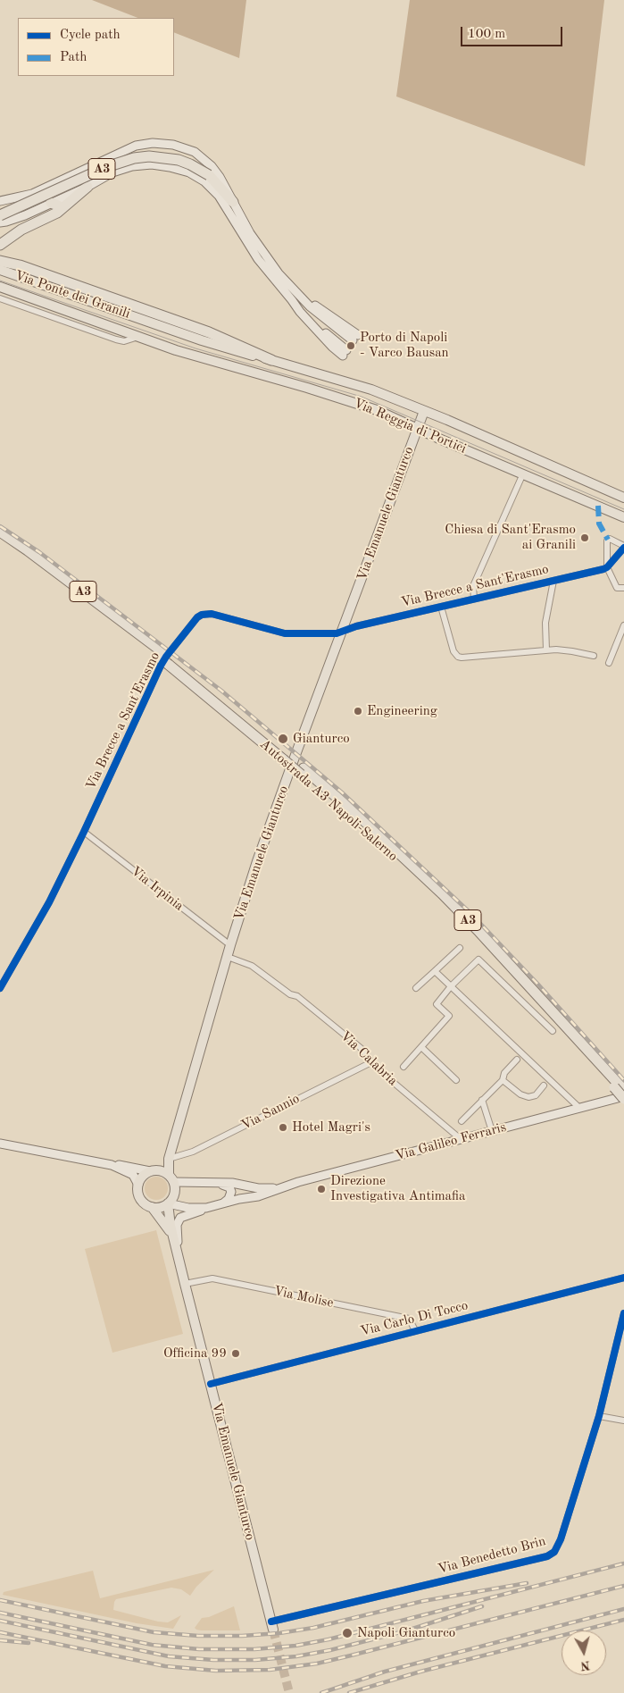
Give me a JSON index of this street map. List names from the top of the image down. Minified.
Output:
{"streets":{"highway":["A3","Autostrada A3 Napoli-Salerno"],"main road":["Via Ponte dei Granili","Via Reggia di Portici","Via Emanuele Gianturco","Via Galileo Ferraris"],"street":["Via Brecce a Sant'Erasmo","Via Irpinia","Via Calabria","Via Sannio","Via Molise","Via Carlo Di Tocco","Via Benedetto Brin"]},"crossings":[["Via Ponte dei Granili","Via Reggia di Portici"],["Via Reggia di Portici","Via Emanuele Gianturco"],["Via Emanuele Gianturco","Via Brecce a Sant'Erasmo"],["Via Emanuele Gianturco","Via Irpinia"],["Via Emanuele Gianturco","Via Calabria"],["Via Emanuele Gianturco","Via Sannio"],["Via Emanuele Gianturco","Via Galileo Ferraris"],["Via Emanuele Gianturco","Via Molise"],["Via Emanuele Gianturco","Via Carlo Di Tocco"],["Via Emanuele Gianturco","Via Benedetto Brin"],["Via Brecce a Sant'Erasmo","Via Irpinia"],["Autostrada A3 Napoli-Salerno","Via Galileo Ferraris"],["Via Calabria","Via Sannio"],["Via Calabria","Via Galileo Ferraris"],["Via Molise","Via Carlo Di Tocco"]],"places":["Porto di Napoli - Varco Bausan","Chiesa di Sant'Erasmo ai Granili","Engineering","Gianturco","Hotel Magri's","Direzione Investigativa Antimafia","Officina 99","Napoli Gianturco"],"legend":["Cycle path","Path"],"scale_bar":"100 m","north":"bottom"}
